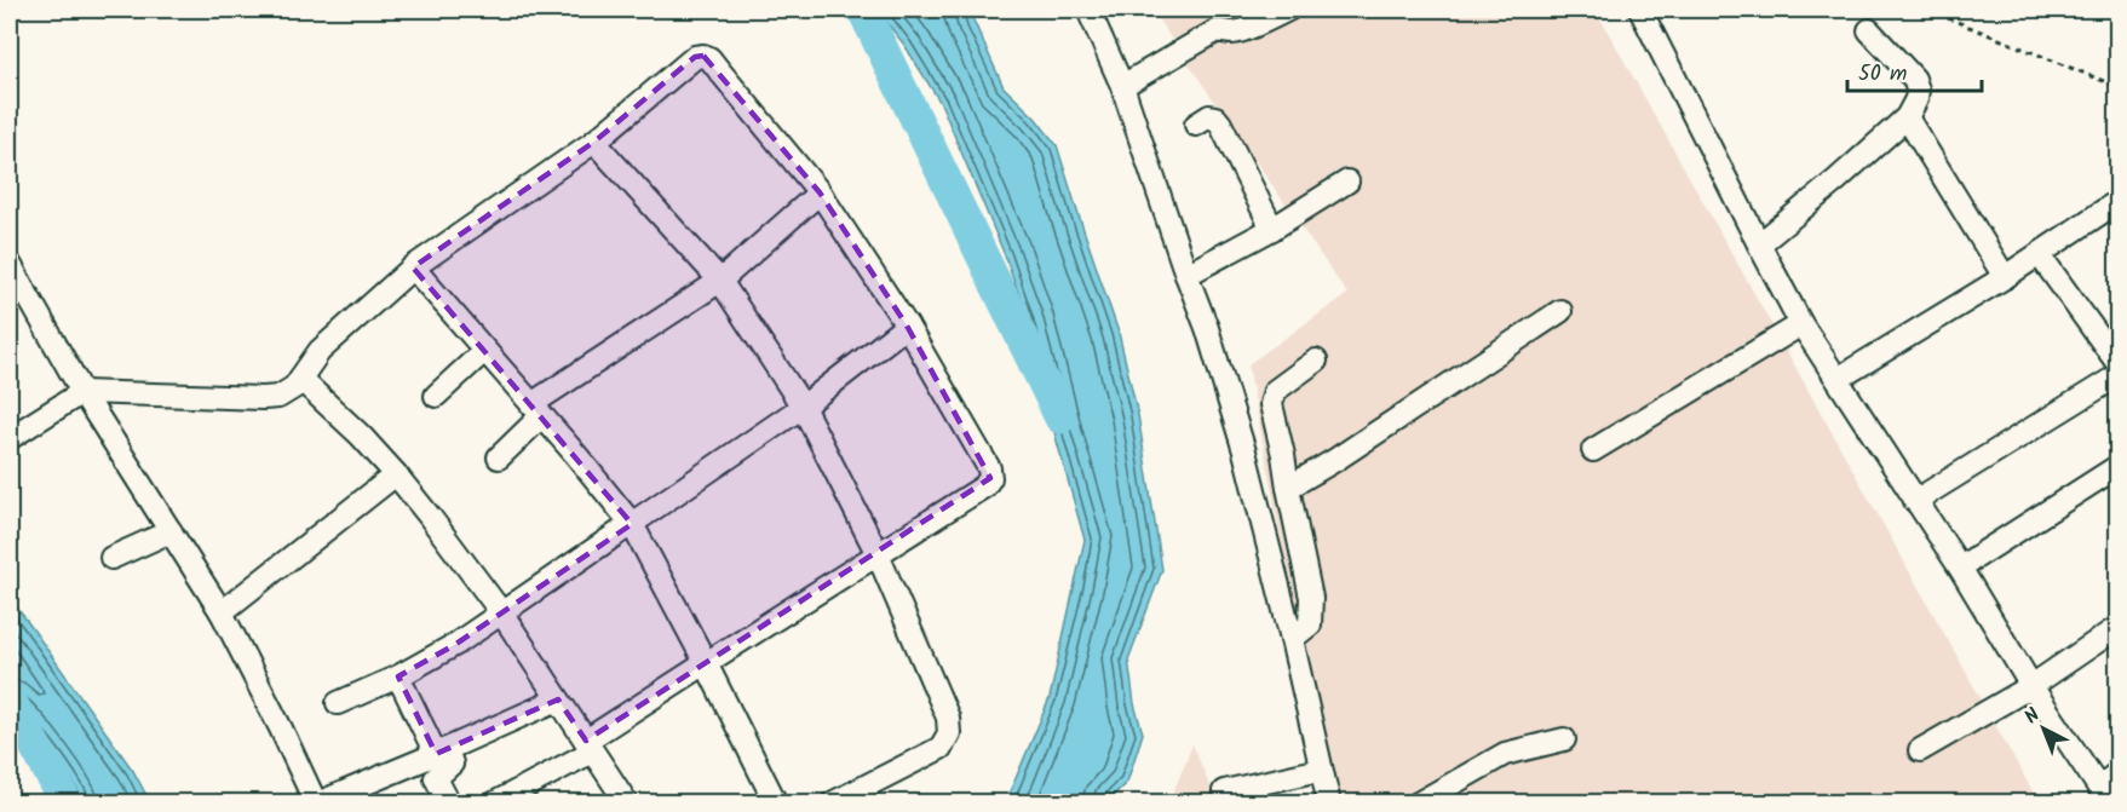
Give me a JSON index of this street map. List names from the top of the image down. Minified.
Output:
{"scale_bar":"50 m","north":"top left"}
